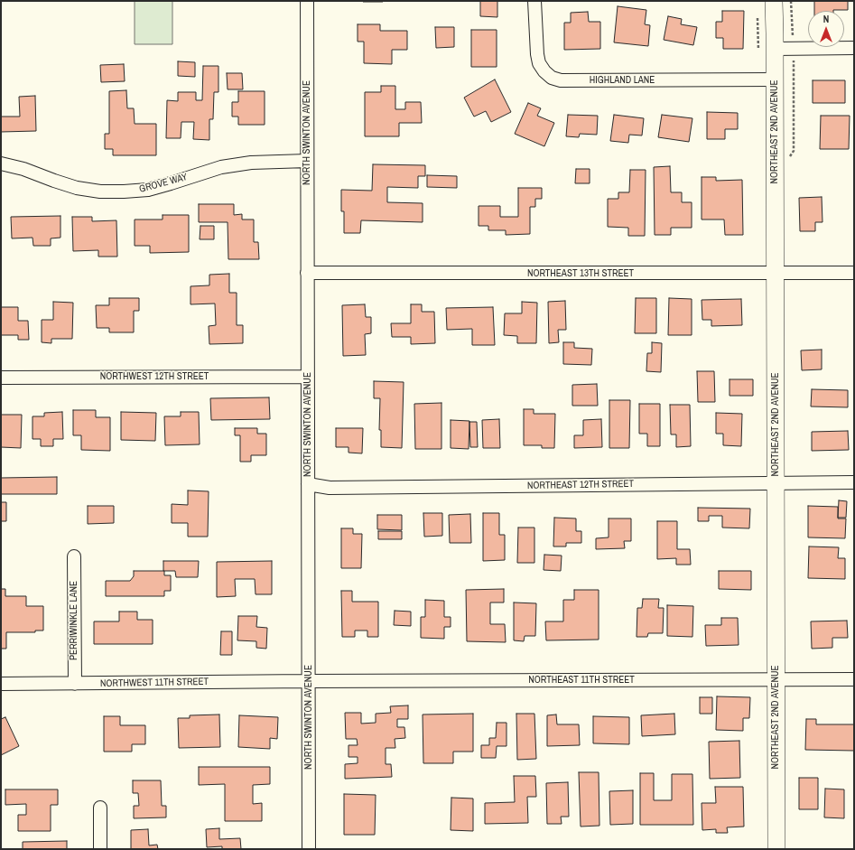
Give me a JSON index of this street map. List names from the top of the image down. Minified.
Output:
{"streets":{"street":["HIGHLAND LANE","NORTHEAST 2ND AVENUE","NORTH SWINTON AVENUE","GROVE WAY","NORTHEAST 13TH STREET","NORTHWEST 12TH STREET","NORTHEAST 12TH STREET","PERRIWINKLE LANE","NORTHEAST 11TH STREET","NORTHWEST 11TH STREET"]},"crossings":[["HIGHLAND LANE","NORTHEAST 2ND AVENUE"],["NORTHEAST 2ND AVENUE","NORTHEAST 13TH STREET"],["NORTHEAST 2ND AVENUE","NORTHEAST 12TH STREET"],["NORTHEAST 2ND AVENUE","NORTHEAST 11TH STREET"],["NORTH SWINTON AVENUE","GROVE WAY"],["NORTH SWINTON AVENUE","NORTHEAST 13TH STREET"],["NORTH SWINTON AVENUE","NORTHWEST 12TH STREET"],["NORTH SWINTON AVENUE","NORTHEAST 12TH STREET"],["NORTH SWINTON AVENUE","NORTHEAST 11TH STREET"],["NORTH SWINTON AVENUE","NORTHWEST 11TH STREET"],["PERRIWINKLE LANE","NORTHWEST 11TH STREET"],["NORTHEAST 11TH STREET","NORTHWEST 11TH STREET"]],"north":"top"}
